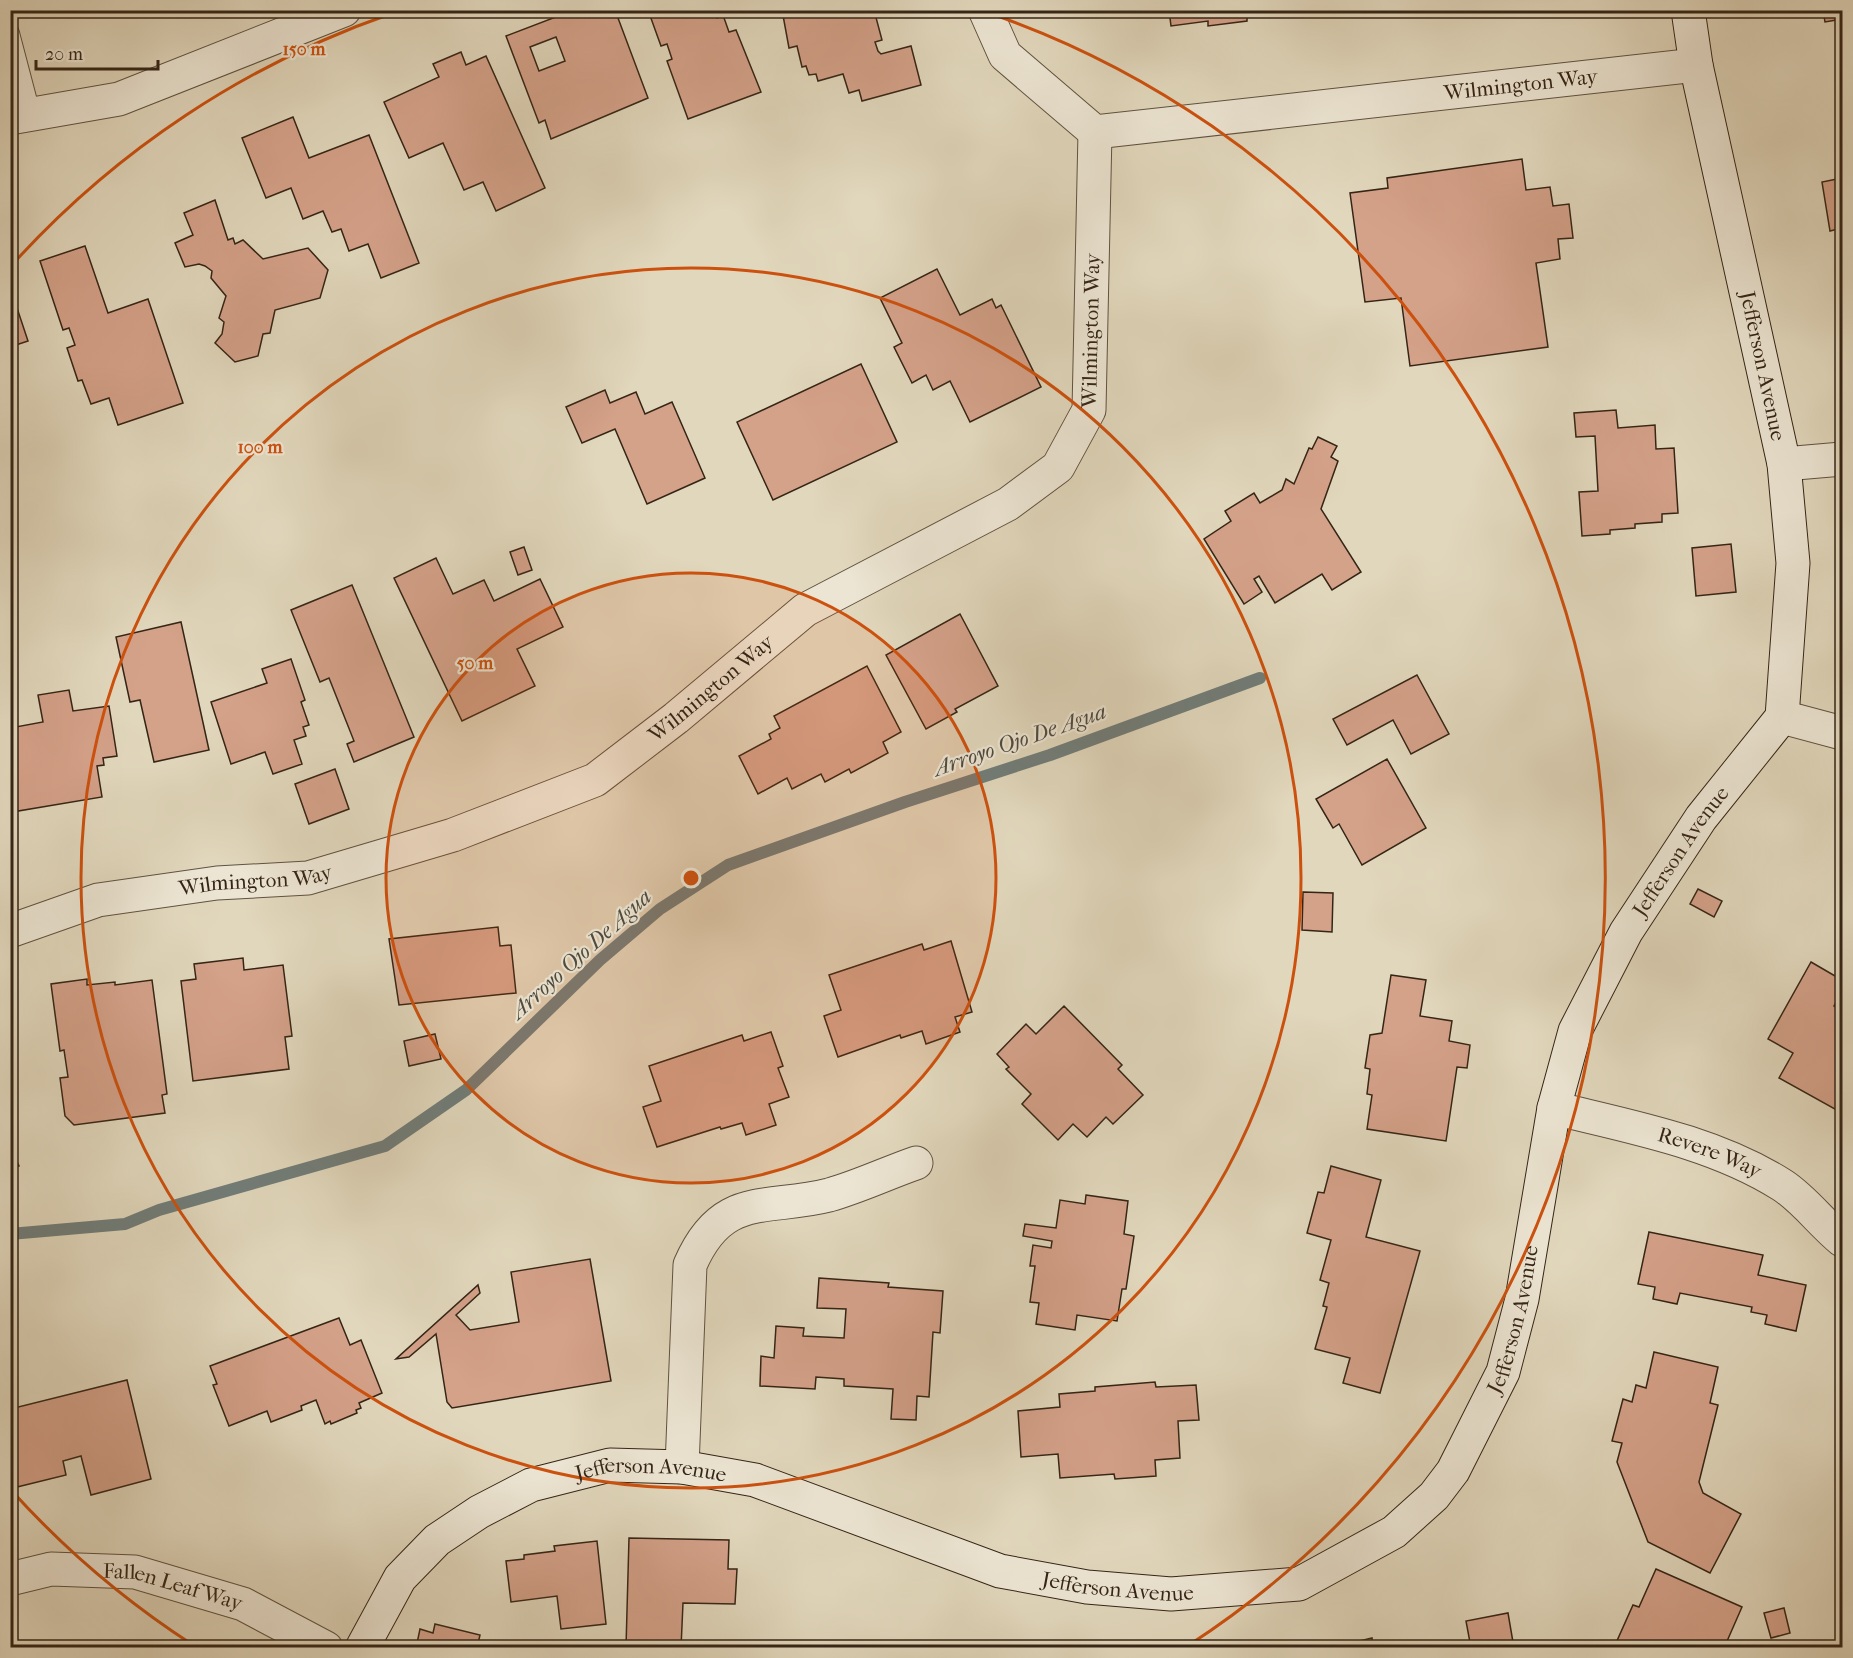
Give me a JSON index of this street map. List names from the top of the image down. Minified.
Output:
{"streets":{"street":["Wilmington Way","Jefferson Avenue","Revere Way","Fallen Leaf Way"]},"crossings":[["Wilmington Way","Jefferson Avenue"],["Jefferson Avenue","Revere Way"]],"water":["Arroyo Ojo De Agua"],"scale_bar":"20 m","rings":["150 m","100 m","50 m"]}
